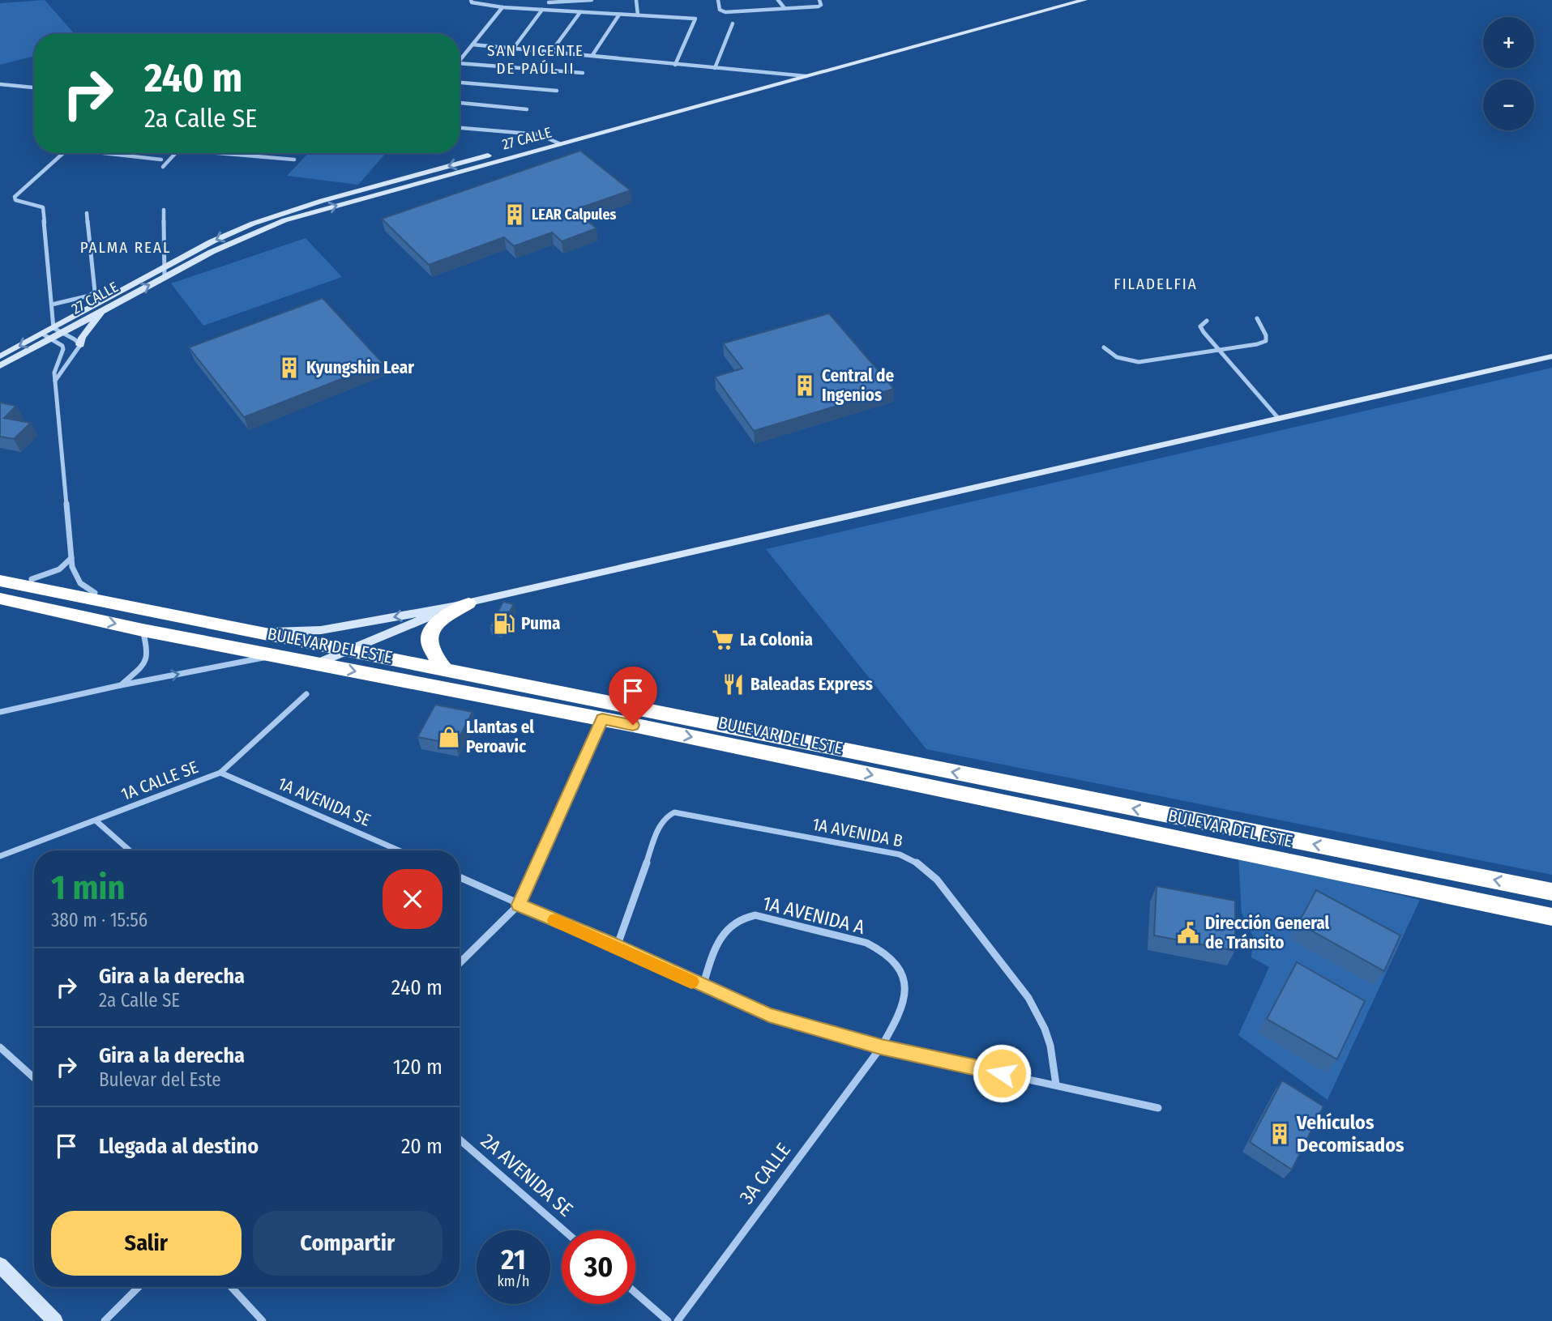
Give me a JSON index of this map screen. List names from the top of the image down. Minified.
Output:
{"streets":{"highway":["BULEVAR DEL ESTE"],"street":["27 CALLE","1A CALLE SE","1A AVENIDA SE","1A AVENIDA B","1A AVENIDA A","3A CALLE","2A AVENIDA SE"]},"crossings":[["1A CALLE SE","1A AVENIDA SE"],["1A AVENIDA A","3A CALLE"]],"districts":["SAN VICENTE DE PAÚL II","PALMA REAL","FILADELFIA"],"places":{"building":["LEAR Calpules","Kyungshin Lear","Central de Ingenios","Vehículos Decomisados"],"fuel station":["Puma"],"supermarket":["La Colonia"],"restaurant":["Baleadas Express"],"shop":["Llantas el Peroavic"],"public building":["Dirección General de Tránsito"]},"page":{"map_buttons":["+","−"],"turn":["240 m","2a Calle SE"],"heading":["1 min","380 m · 15:56"],"list":[{"name":"Gira a la derecha","note":"2a Calle SE","value":"240 m"},{"name":"Gira a la derecha","note":"Bulevar del Este","value":"120 m"},{"name":"Llegada al destino","value":"20 m"}],"buttons":["Salir","Compartir"],"speed":"21 km/h","limit":"30"}}
